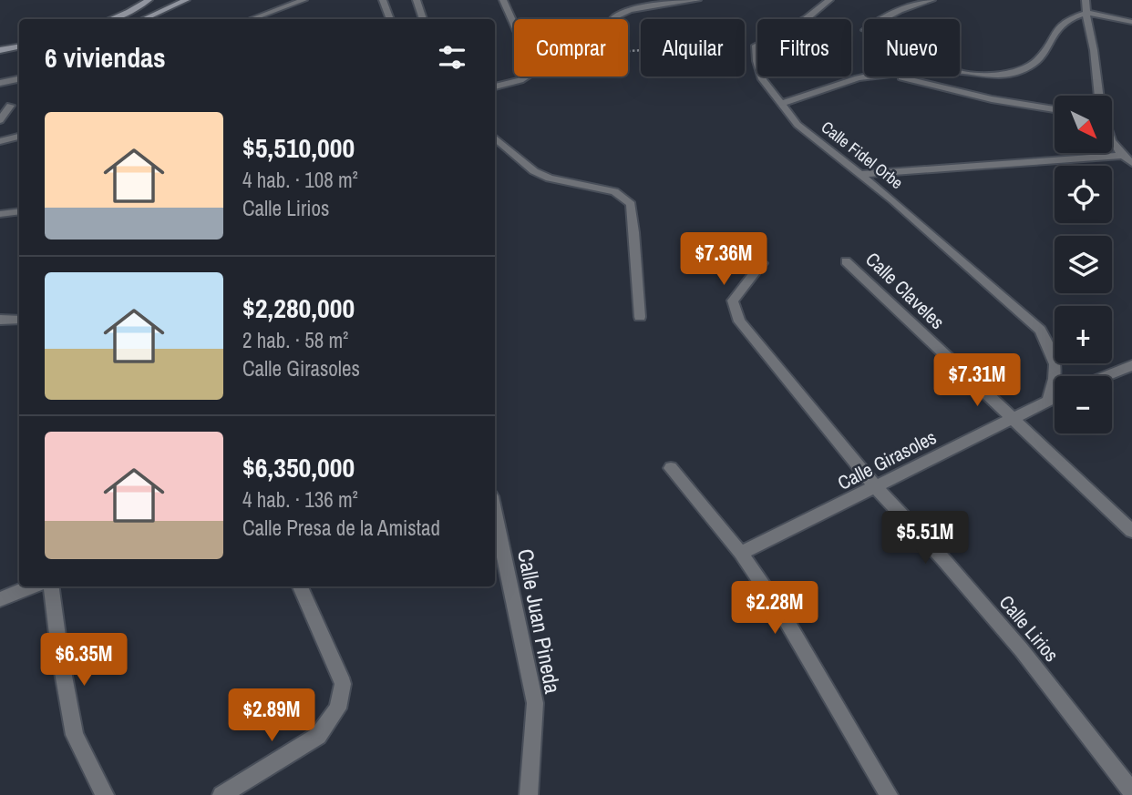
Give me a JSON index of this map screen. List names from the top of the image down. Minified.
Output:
{"streets":{"street":["Calle Fidel Orbe","Calle Claveles","Calle Girasoles","Calle Juan Pineda","Calle Lirios"]},"crossings":[["Calle Fidel Orbe","Calle Girasoles"],["Calle Claveles","Calle Girasoles"],["Calle Girasoles","Calle Lirios"]],"north":"bottom right","page":{"chip":["Comprar","Alquilar","Filtros","Nuevo"],"heading":"6 viviendas","map_buttons":["+","−"],"list":[{"name":"$5,510,000","note":"4 hab. · 108 m² · Calle Lirios"},{"name":"$2,280,000","note":"2 hab. · 58 m² · Calle Girasoles"},{"name":"$6,350,000","note":"4 hab. · 136 m² · Calle Presa de la Amistad"}],"price":["$7.36M","$7.31M","$5.51M","$2.28M","$6.35M","$2.89M"]}}
